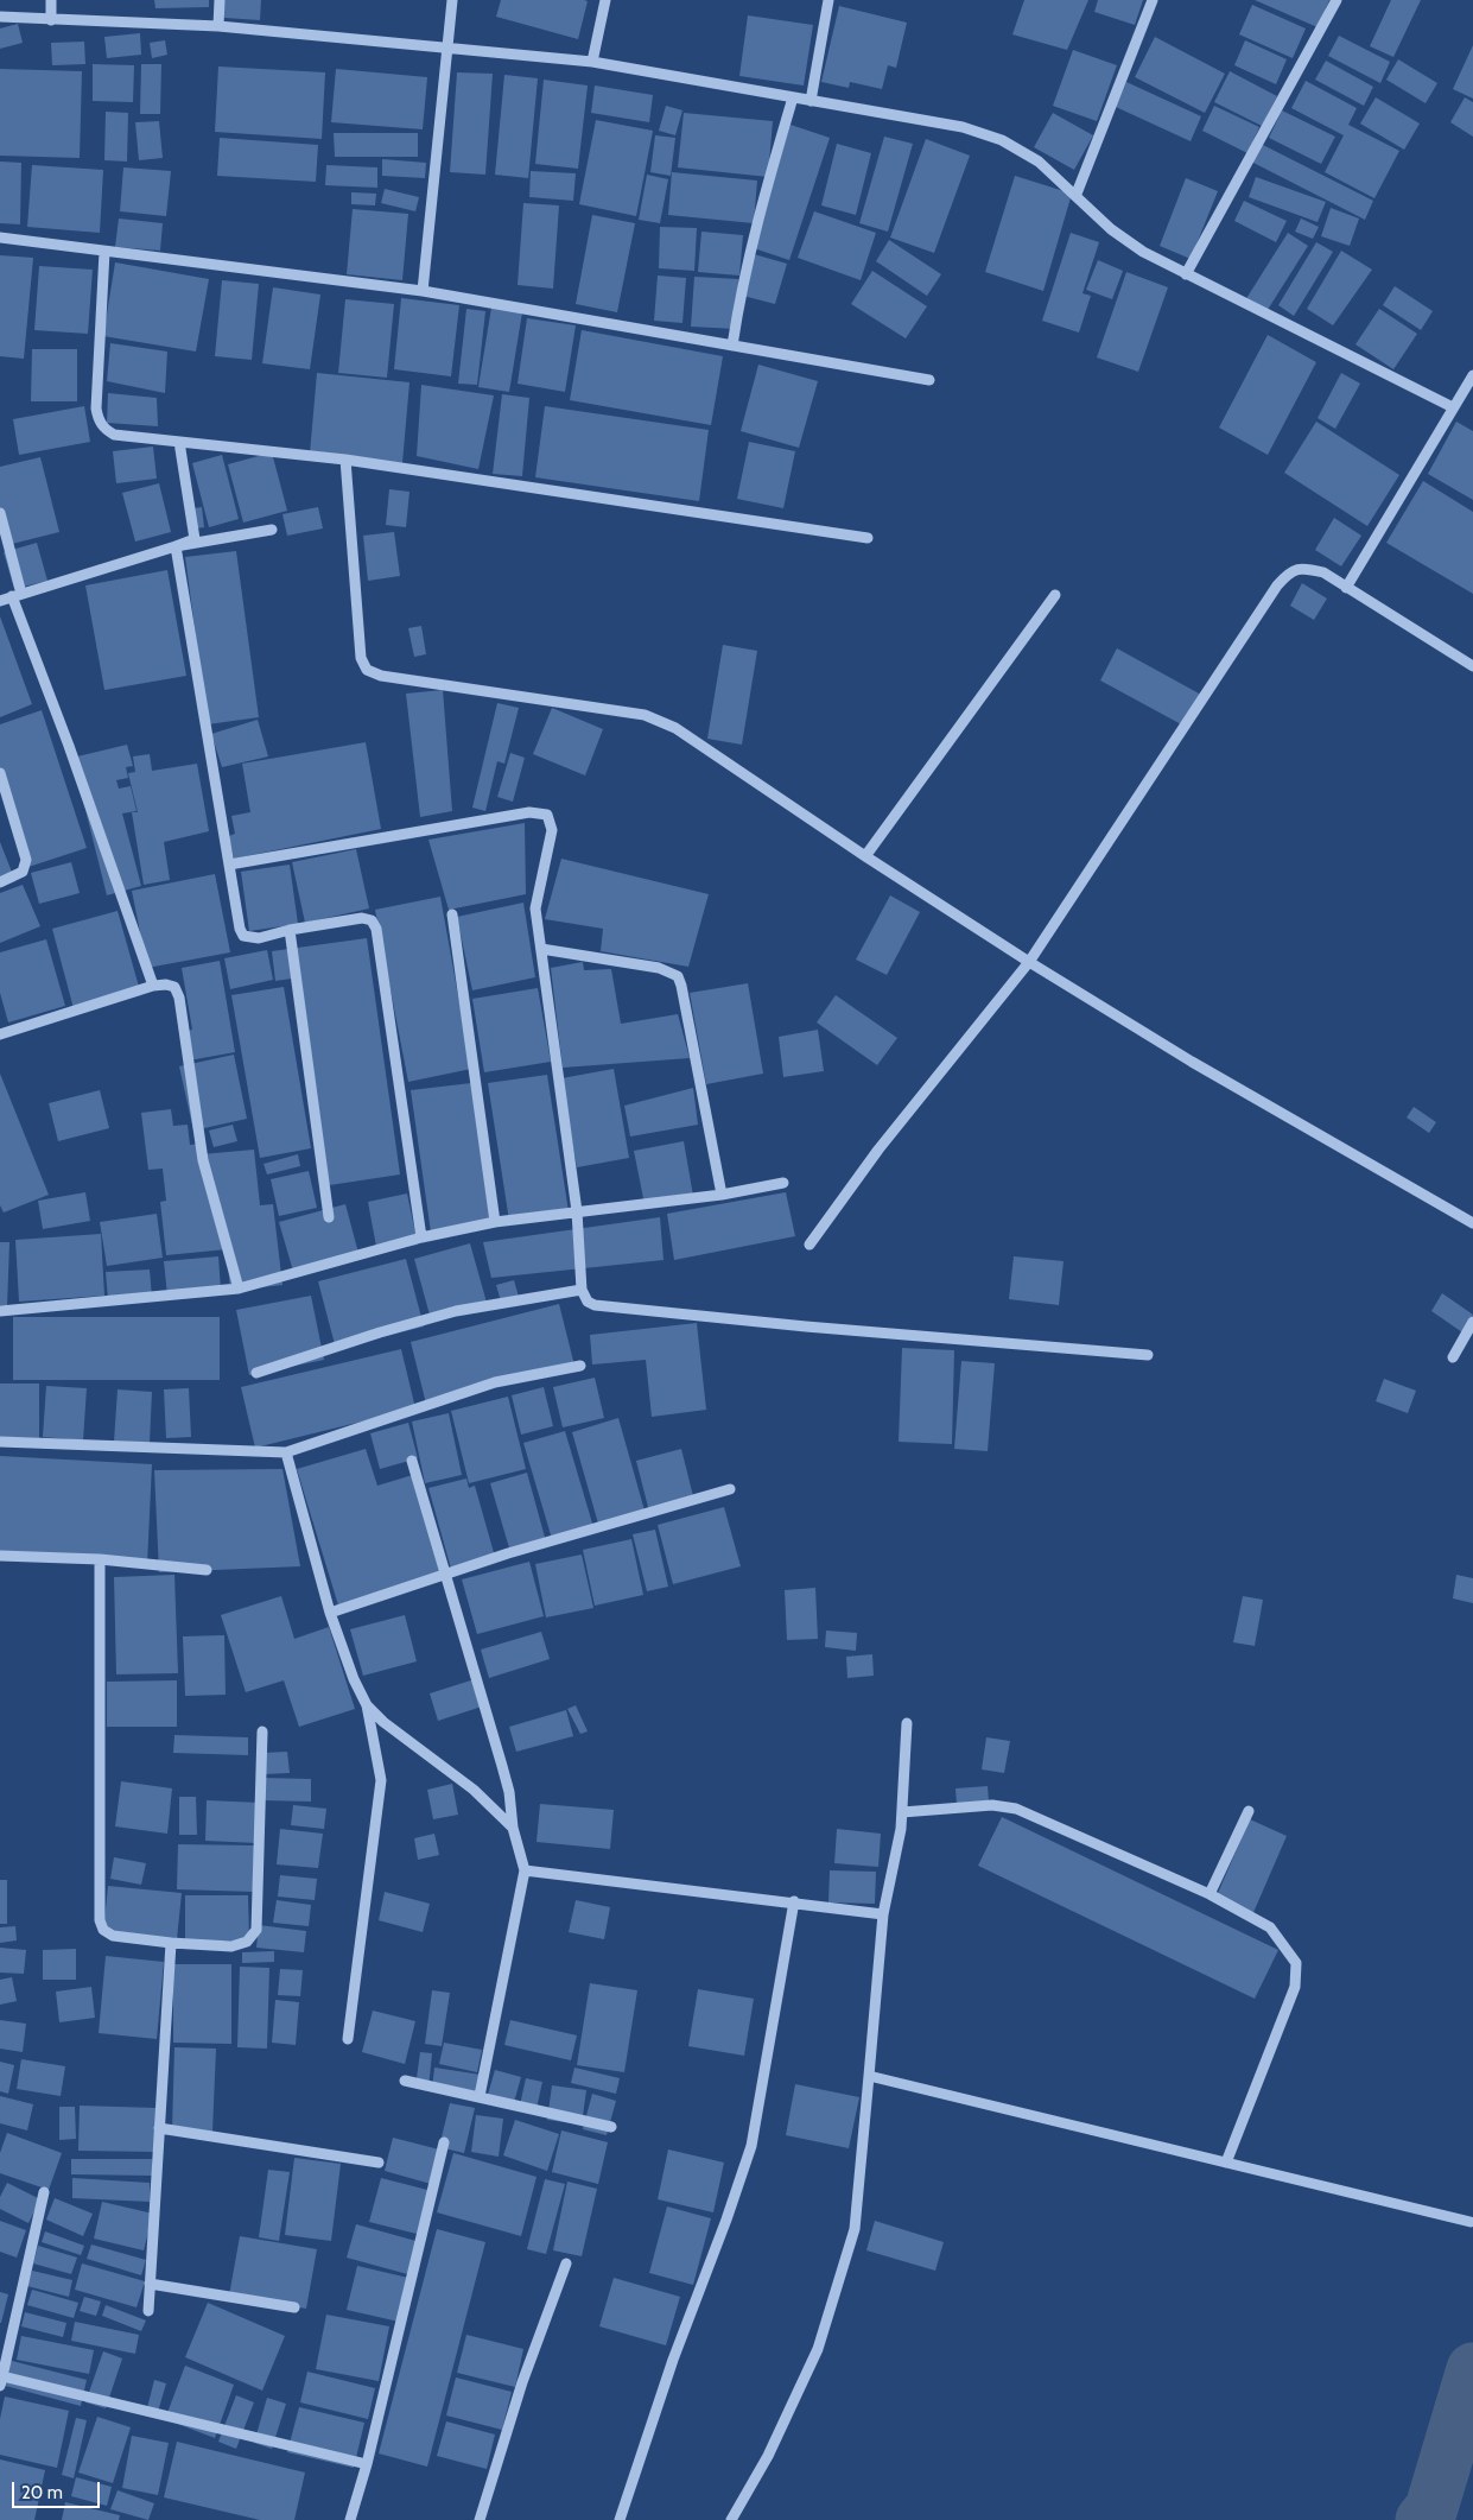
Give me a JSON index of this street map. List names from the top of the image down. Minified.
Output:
{"scale_bar":"20 m"}
